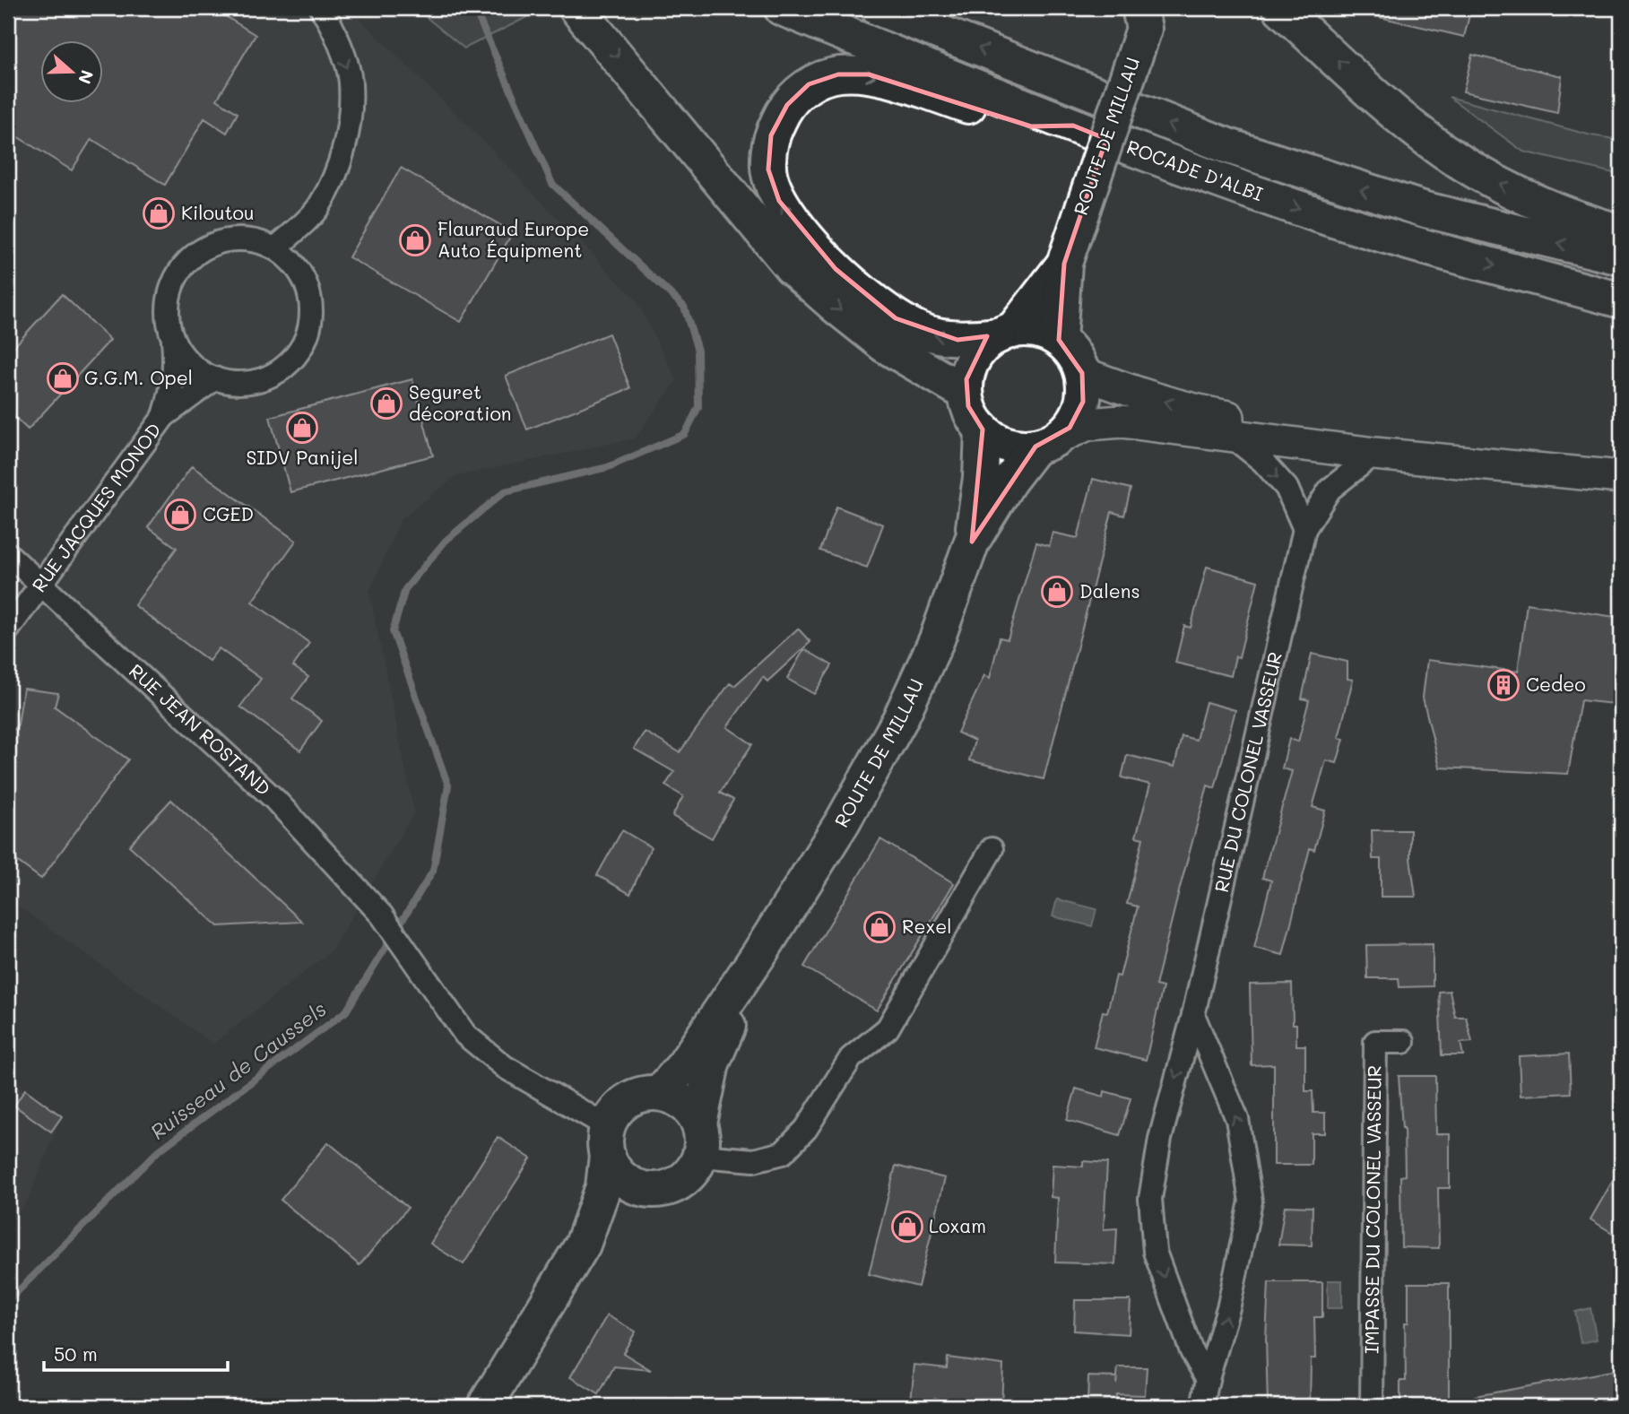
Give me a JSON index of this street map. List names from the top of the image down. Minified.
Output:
{"streets":{"main road":["ROUTE DE MILLAU","ROCADE D'ALBI"],"street":["RUE JACQUES MONOD","RUE JEAN ROSTAND","RUE DU COLONEL VASSEUR","IMPASSE DU COLONEL VASSEUR"]},"crossings":[["ROUTE DE MILLAU","RUE JEAN ROSTAND"],["RUE JACQUES MONOD","RUE JEAN ROSTAND"]],"water":["Ruisseau de Caussels"],"places":{"shop":["Kiloutou","Flauraud Europe Auto Équipment","G.G.M. Opel","Seguret décoration","SIDV Panijel","CGED","Dalens","Rexel","Loxam"],"building":["Cedeo"]},"scale_bar":"50 m","north":"right"}
